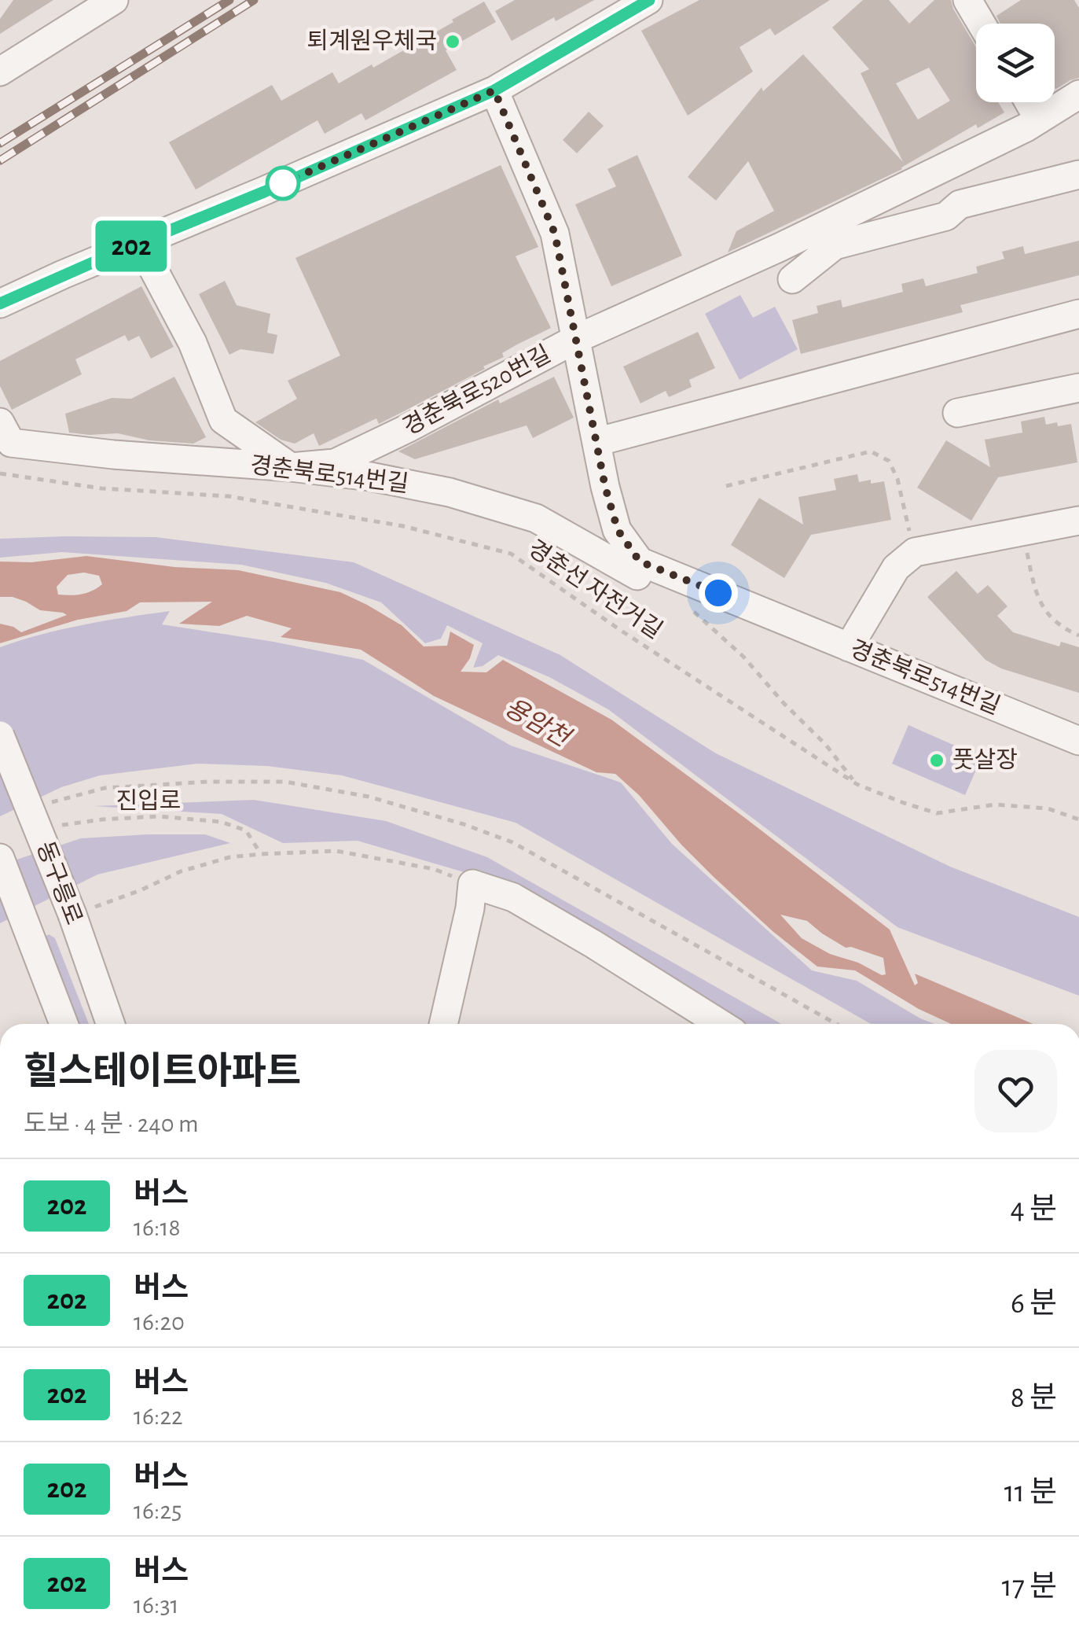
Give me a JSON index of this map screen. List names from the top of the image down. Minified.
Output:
{"streets":{"street":["경춘북로520번길","경춘북로514번길","동구릉로"],"path":["경춘선 자전거길","진입로"]},"crossings":[["경춘북로520번길","경춘북로514번길"]],"water":["용암천"],"places":["퇴계원우체국","풋살장"],"lines":["bus line 202"],"page":{"on_map":"202","heading":["힐스테이트아파트","도보 · 4 분 · 240 m"],"list":[{"mark":"202","name":"버스","note":"16:18","value":"4 분"},{"mark":"202","name":"버스","note":"16:20","value":"6 분"},{"mark":"202","name":"버스","note":"16:22","value":"8 분"},{"mark":"202","name":"버스","note":"16:25","value":"11 분"},{"mark":"202","name":"버스","note":"16:31","value":"17 분"}]}}
